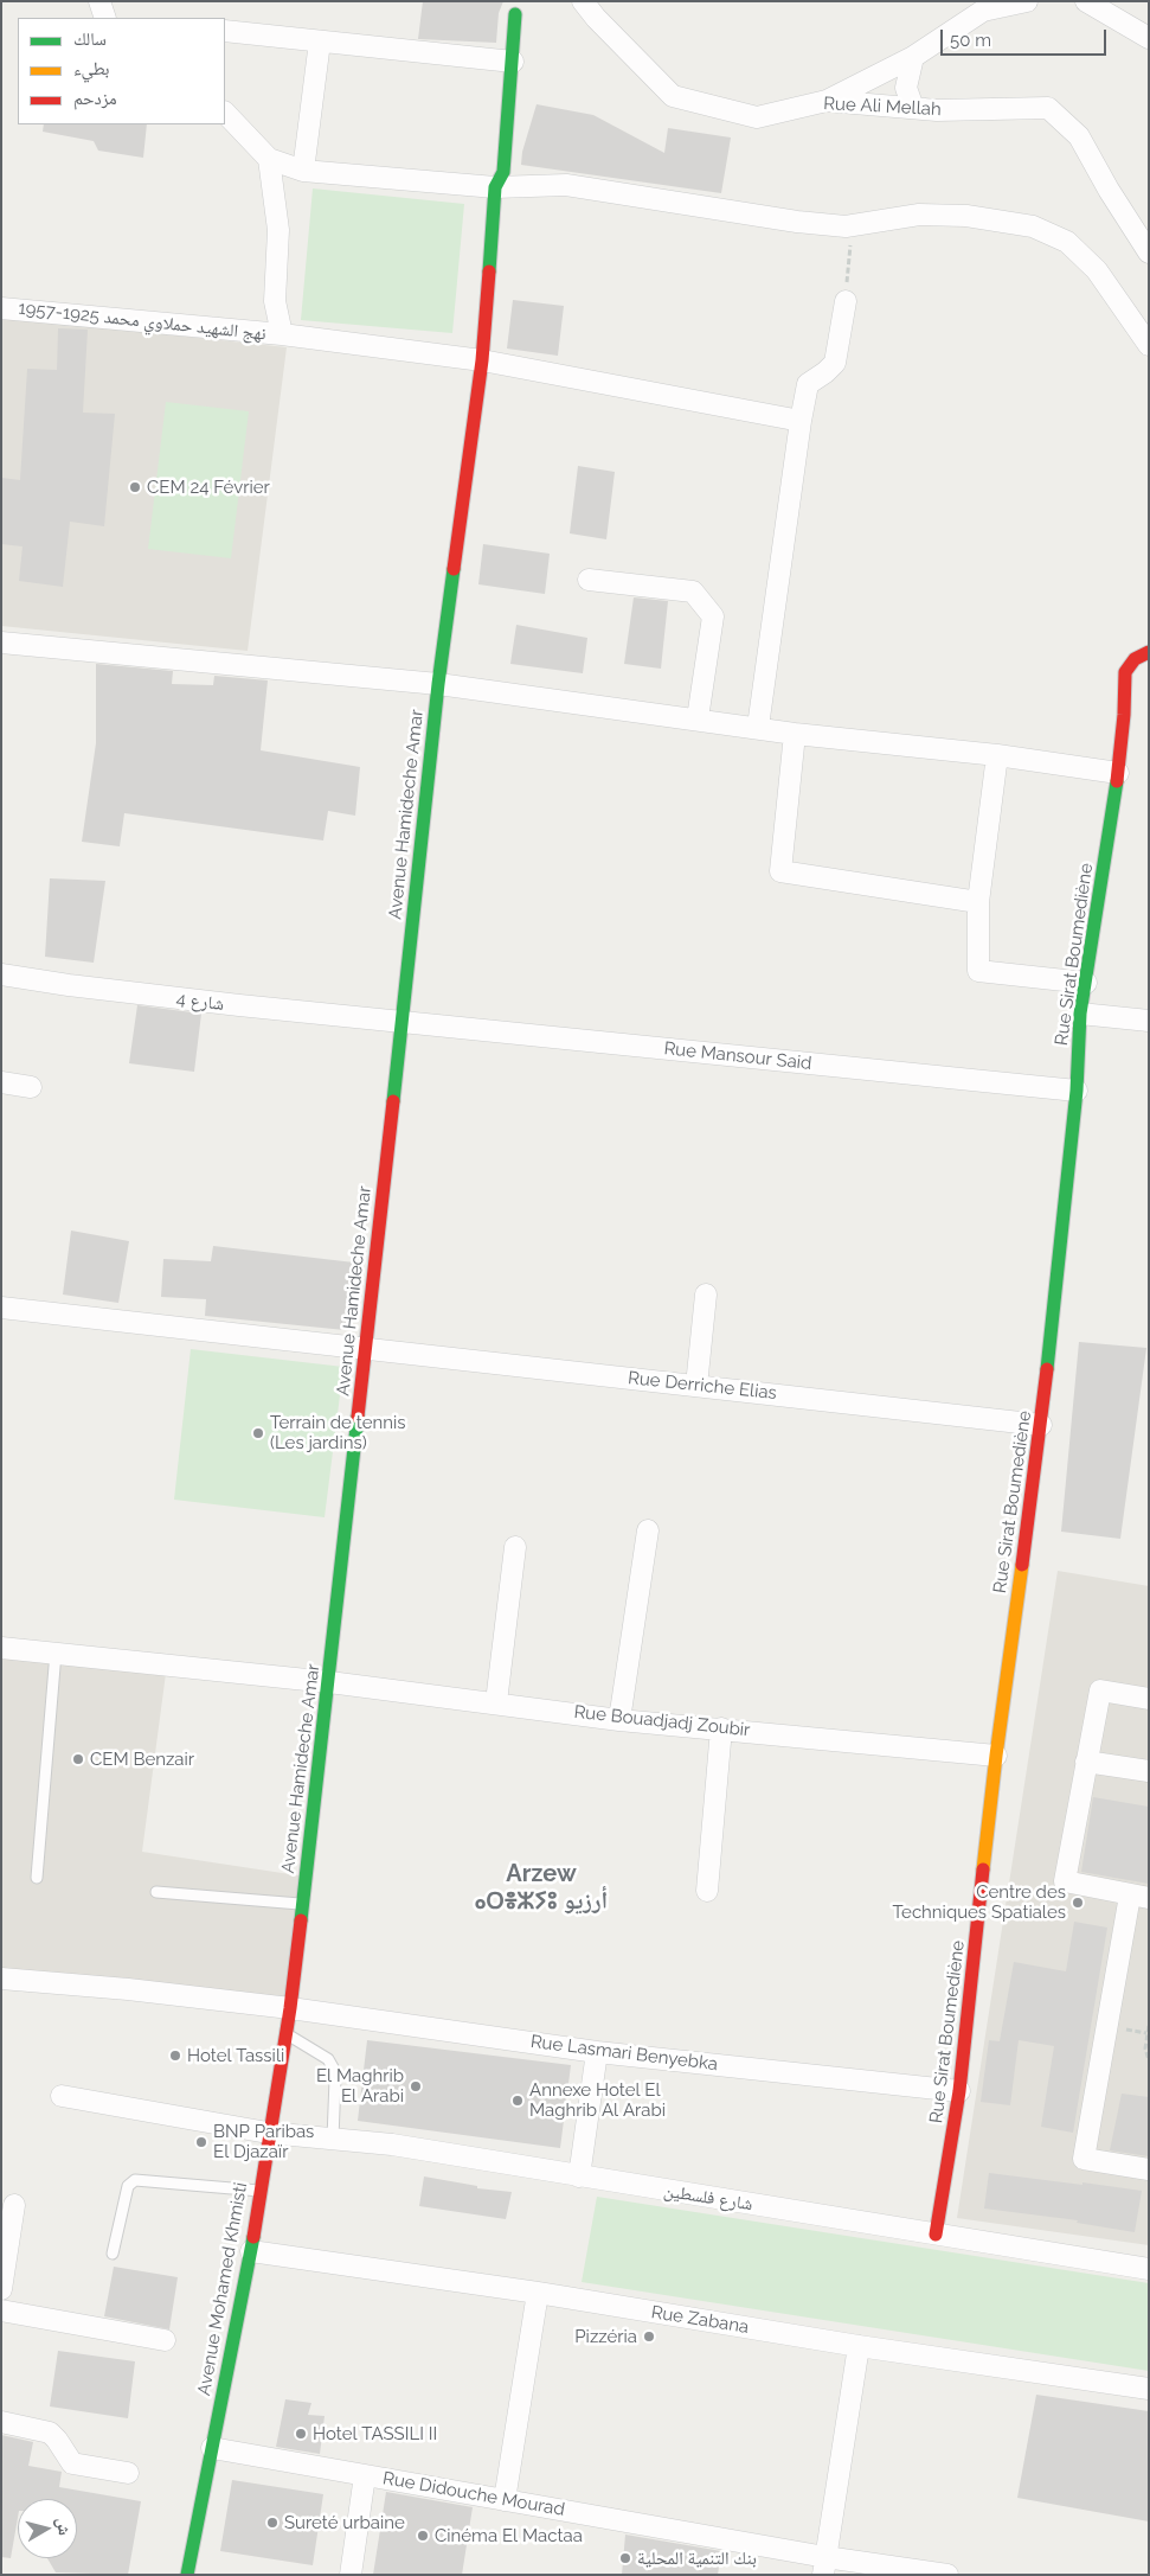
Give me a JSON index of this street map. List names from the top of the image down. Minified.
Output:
{"streets":{"street":["Rue Ali Mellah","نهج الشهيد حملاوي محمد 1925-1957","Avenue Hamideche Amar","Rue Sirat Boumediène","شارع 4","Rue Mansour Said","Rue Derriche Elias","Rue Bouadjadj Zoubir","Rue Lasmari Benyebka","شارع فلسطين","Avenue Mohamed Khmisti","Rue Zabana","Rue Didouche Mourad"]},"crossings":[["نهج الشهيد حملاوي محمد 1925-1957","Avenue Hamideche Amar"],["Avenue Hamideche Amar","شارع 4"],["Avenue Hamideche Amar","Rue Mansour Said"],["Avenue Hamideche Amar","Rue Derriche Elias"],["Avenue Hamideche Amar","Rue Bouadjadj Zoubir"],["Avenue Hamideche Amar","Rue Lasmari Benyebka"],["Avenue Hamideche Amar","Avenue Mohamed Khmisti"],["Rue Sirat Boumediène","Rue Mansour Said"],["Rue Sirat Boumediène","Rue Derriche Elias"],["Rue Sirat Boumediène","Rue Bouadjadj Zoubir"],["Rue Sirat Boumediène","Rue Lasmari Benyebka"],["Rue Sirat Boumediène","شارع فلسطين"],["شارع 4","Rue Mansour Said"],["Rue Lasmari Benyebka","Avenue Mohamed Khmisti"],["شارع فلسطين","Avenue Mohamed Khmisti"],["Avenue Mohamed Khmisti","Rue Zabana"],["Avenue Mohamed Khmisti","Rue Didouche Mourad"]],"districts":["Arzew ⴰⵔⴻⵣⵢⵓ أرزيو"],"places":["CEM 24 Février","Terrain de tennis (Les jardins)","CEM Benzair","Centre des Techniques Spatiales","Hotel Tassili","El Maghrib El Arabi","Annexe Hotel El Maghrib Al Arabi","BNP Paribas El Djazaïr","Pizzéria","Hotel TASSILI II","Sureté urbaine","Cinéma El Mactaa","بنك التنمية المحلية"],"legend":["سالك","بطيء","مزدحم"],"scale_bar":"50 m","north":"right"}
